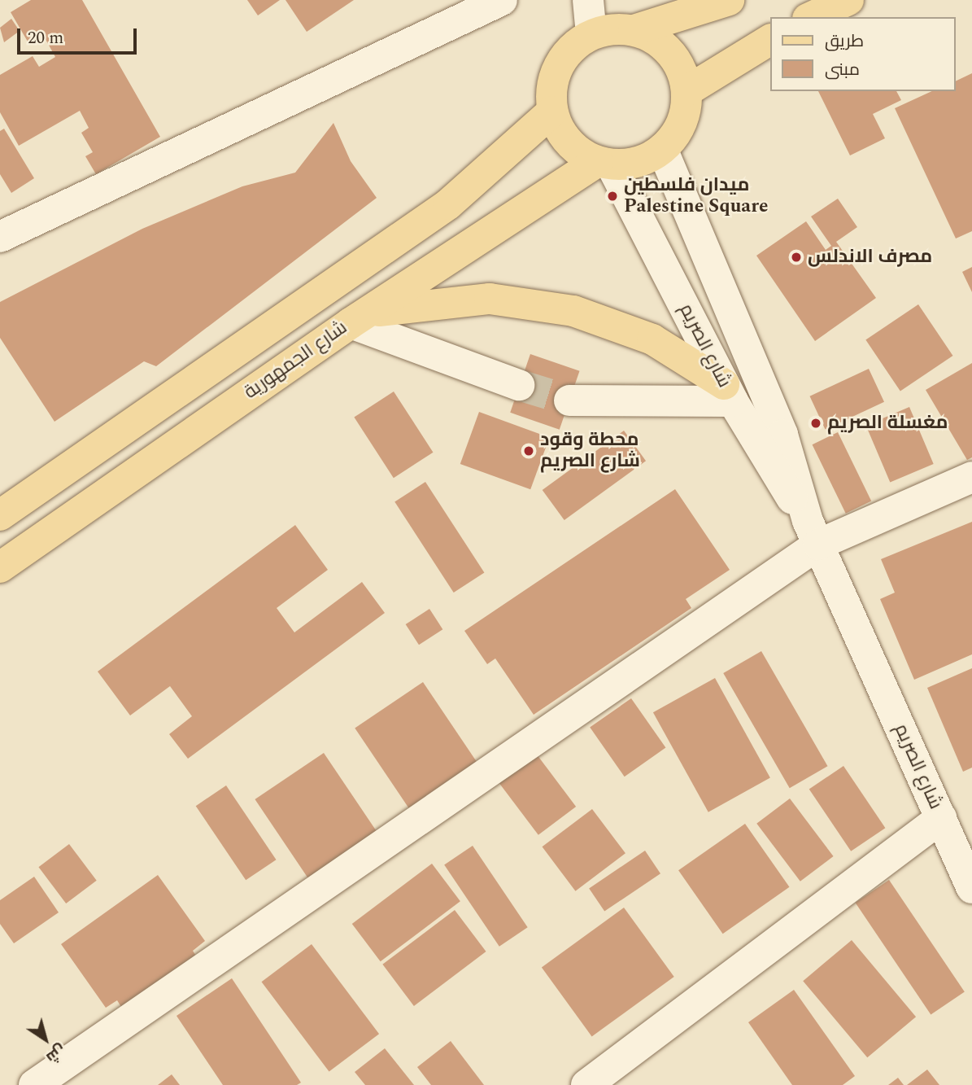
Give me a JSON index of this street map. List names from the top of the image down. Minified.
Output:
{"streets":{"main road":["شارع الجمهورية"],"street":["شارع الصريم"]},"crossings":[["شارع الصريم","شارع الجمهورية"]],"places":["ميدان فلسطين Palestine Square","مصرف الاندلس","مغسلة الصريم","محطة وقود شارع الصريم"],"legend":["طريق","مبنى"],"scale_bar":"20 m","north":"bottom right"}
